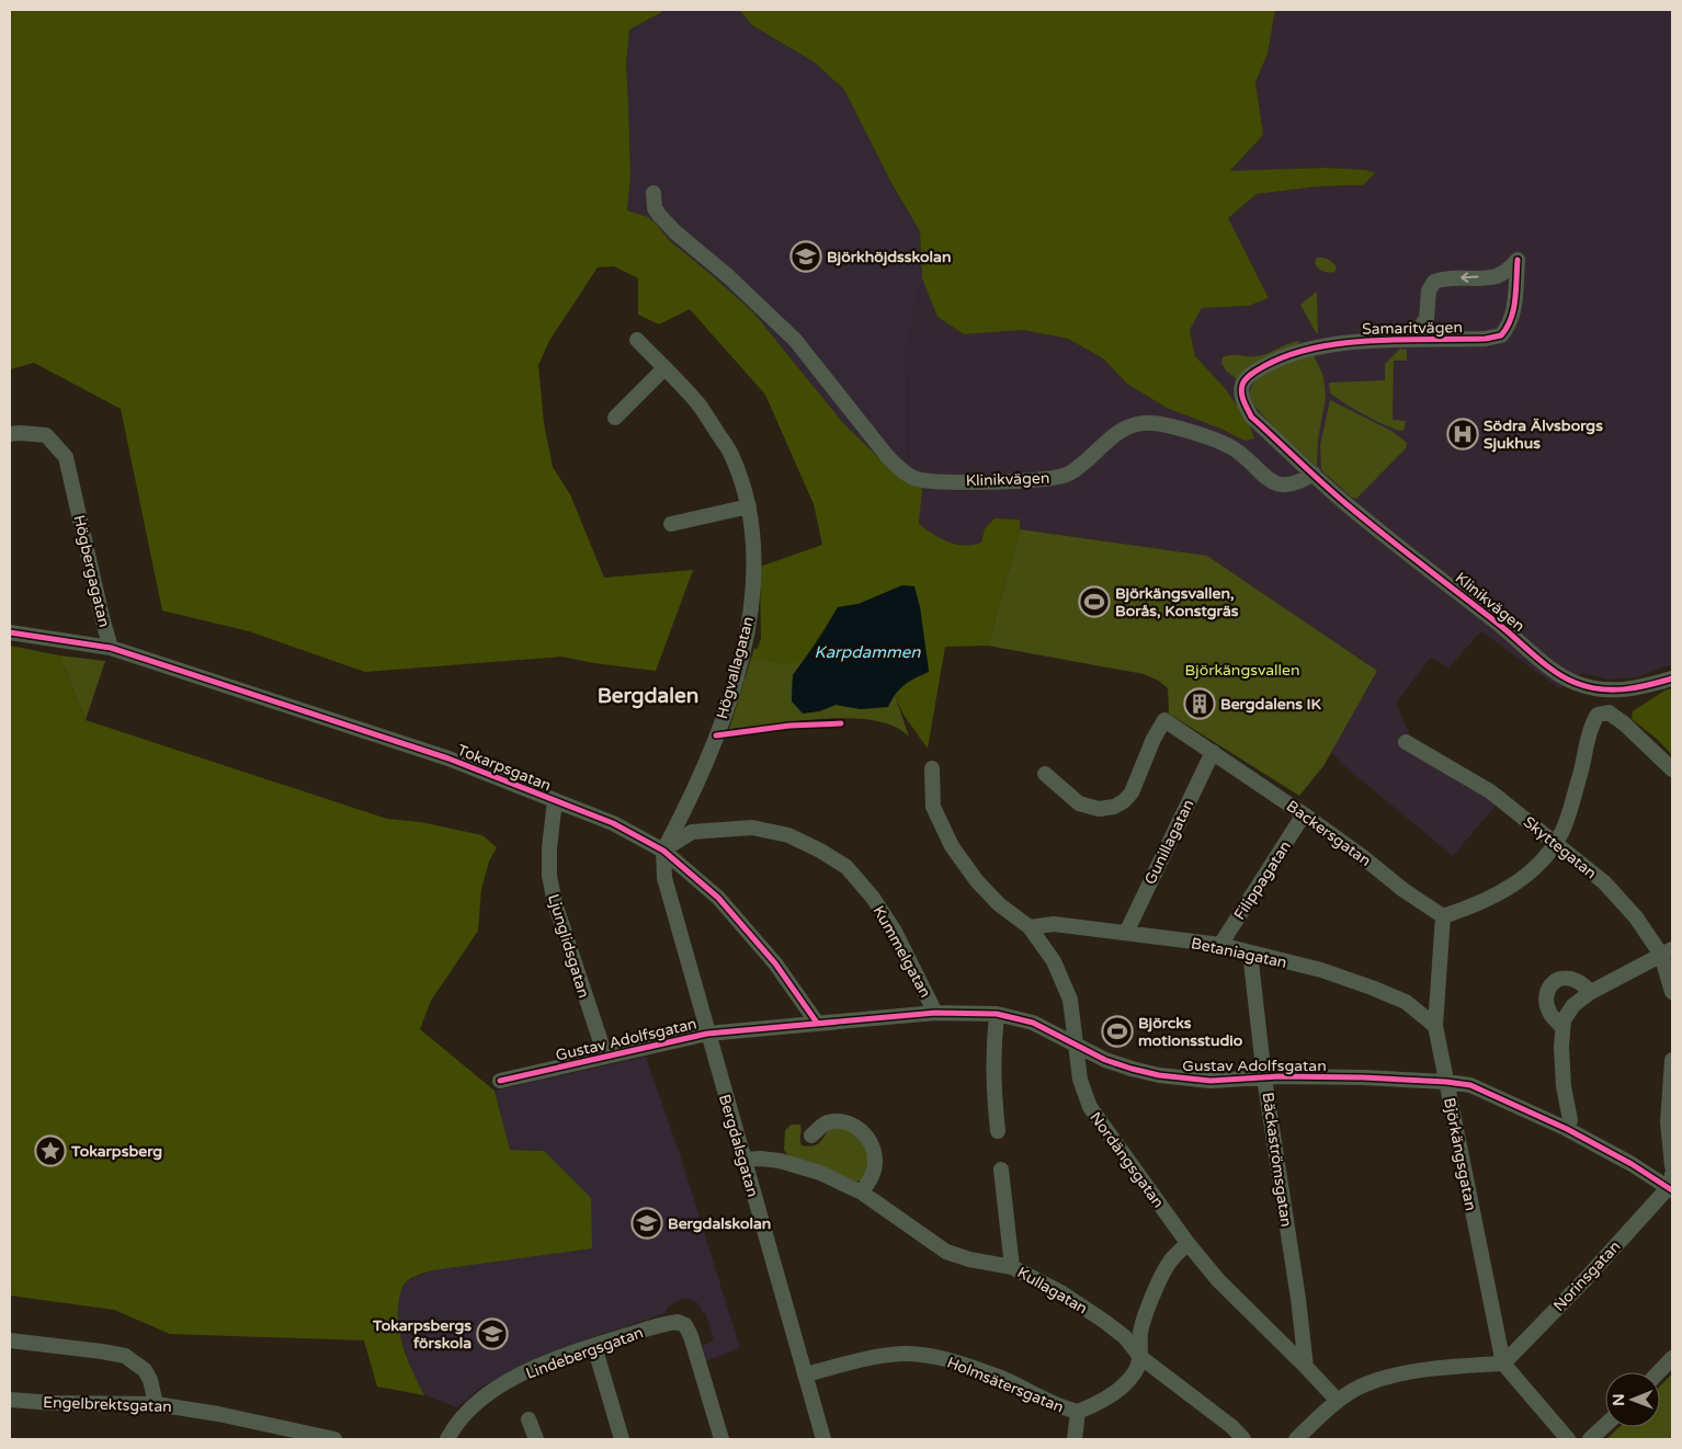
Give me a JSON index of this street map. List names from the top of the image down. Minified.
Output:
{"streets":{"street":["Samaritvägen","Klinikvägen","Högbergagatan","Högvallagatan","Tokarpsgatan","Backersgatan","Gunillagatan","Skyttegatan","Filippagatan","Ljunglidsgatan","Kummelgatan","Betaniagatan","Gustav Adolfsgatan","Bergdalsgatan","Björkängsgatan","Nordängsgatan","Bäckaströmsgatan","Norinsgatan","Kullagatan","Lindebergsgatan","Holmsätersgatan","Engelbrektsgatan"]},"crossings":[["Samaritvägen","Klinikvägen"],["Högbergagatan","Tokarpsgatan"],["Högvallagatan","Tokarpsgatan"],["Högvallagatan","Kummelgatan"],["Högvallagatan","Bergdalsgatan"],["Tokarpsgatan","Ljunglidsgatan"],["Tokarpsgatan","Kummelgatan"],["Tokarpsgatan","Gustav Adolfsgatan"],["Tokarpsgatan","Bergdalsgatan"],["Backersgatan","Gunillagatan"],["Backersgatan","Filippagatan"],["Backersgatan","Björkängsgatan"],["Gunillagatan","Betaniagatan"],["Filippagatan","Betaniagatan"],["Ljunglidsgatan","Gustav Adolfsgatan"],["Kummelgatan","Gustav Adolfsgatan"],["Kummelgatan","Bergdalsgatan"],["Betaniagatan","Björkängsgatan"],["Betaniagatan","Nordängsgatan"],["Betaniagatan","Bäckaströmsgatan"],["Gustav Adolfsgatan","Bergdalsgatan"],["Gustav Adolfsgatan","Björkängsgatan"],["Gustav Adolfsgatan","Nordängsgatan"],["Gustav Adolfsgatan","Bäckaströmsgatan"],["Gustav Adolfsgatan","Norinsgatan"],["Bergdalsgatan","Kullagatan"],["Bergdalsgatan","Holmsätersgatan"],["Björkängsgatan","Norinsgatan"],["Nordängsgatan","Bäckaströmsgatan"]],"districts":["Bergdalen"],"water":["Karpdammen"],"parks":["Björkängsvallen"],"places":{"school or university":["Björkhöjdsskolan","Bergdalskolan","Tokarpsbergs förskola"],"hospital":["Södra Älvsborgs Sjukhus"],"sports":["Björkängsvallen, Borås, Konstgräs","Björcks motionsstudio"],"building":["Bergdalens IK"],"place":["Tokarpsberg"]},"north":"left"}
